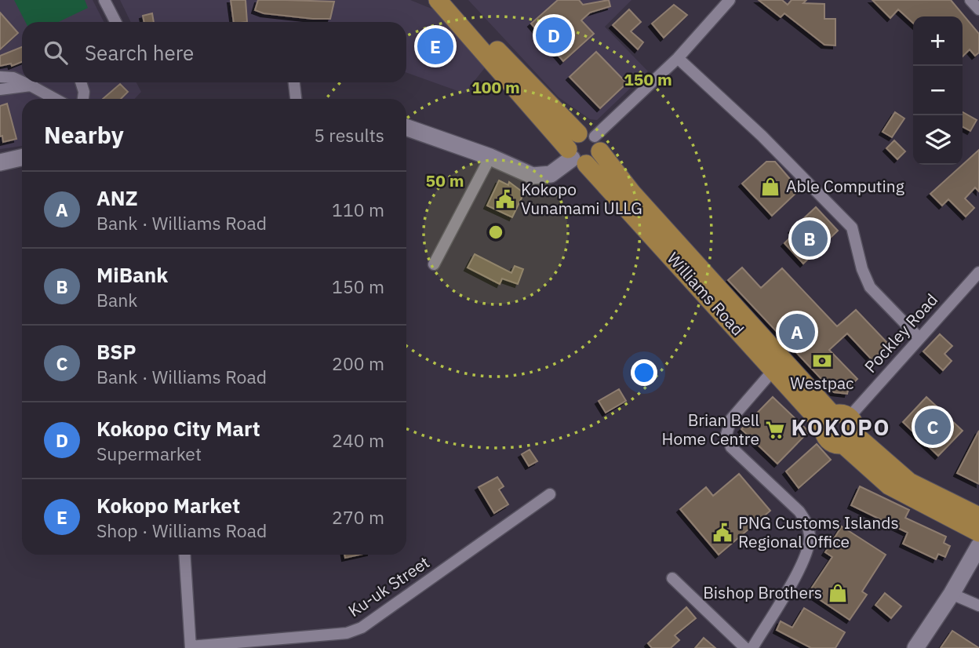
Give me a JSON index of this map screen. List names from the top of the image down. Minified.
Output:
{"streets":{"main road":["Williams Road"],"street":["Pockley Road","Ku-uk Street"]},"crossings":[["Williams Road","Pockley Road"]],"districts":["KOKOPO"],"places":{"shop":["Able Computing","Bishop Brothers"],"public building":["Kokopo Vunamami ULLG","PNG Customs Islands Regional Office"],"bank":["Westpac"],"supermarket":["Brian Bell Home Centre"]},"page":{"pins":["D","E","B","A","C"],"map_buttons":["+","−"],"search":"Search here","heading":["Nearby","5 results"],"list":[{"mark":"A","name":"ANZ","note":"Bank · Williams Road","value":"110 m"},{"mark":"B","name":"MiBank","note":"Bank","value":"150 m"},{"mark":"C","name":"BSP","note":"Bank · Williams Road","value":"200 m"},{"mark":"D","name":"Kokopo City Mart","note":"Supermarket","value":"240 m"},{"mark":"E","name":"Kokopo Market","note":"Shop · Williams Road","value":"270 m"}]},"rings":["150 m","100 m","50 m"]}
